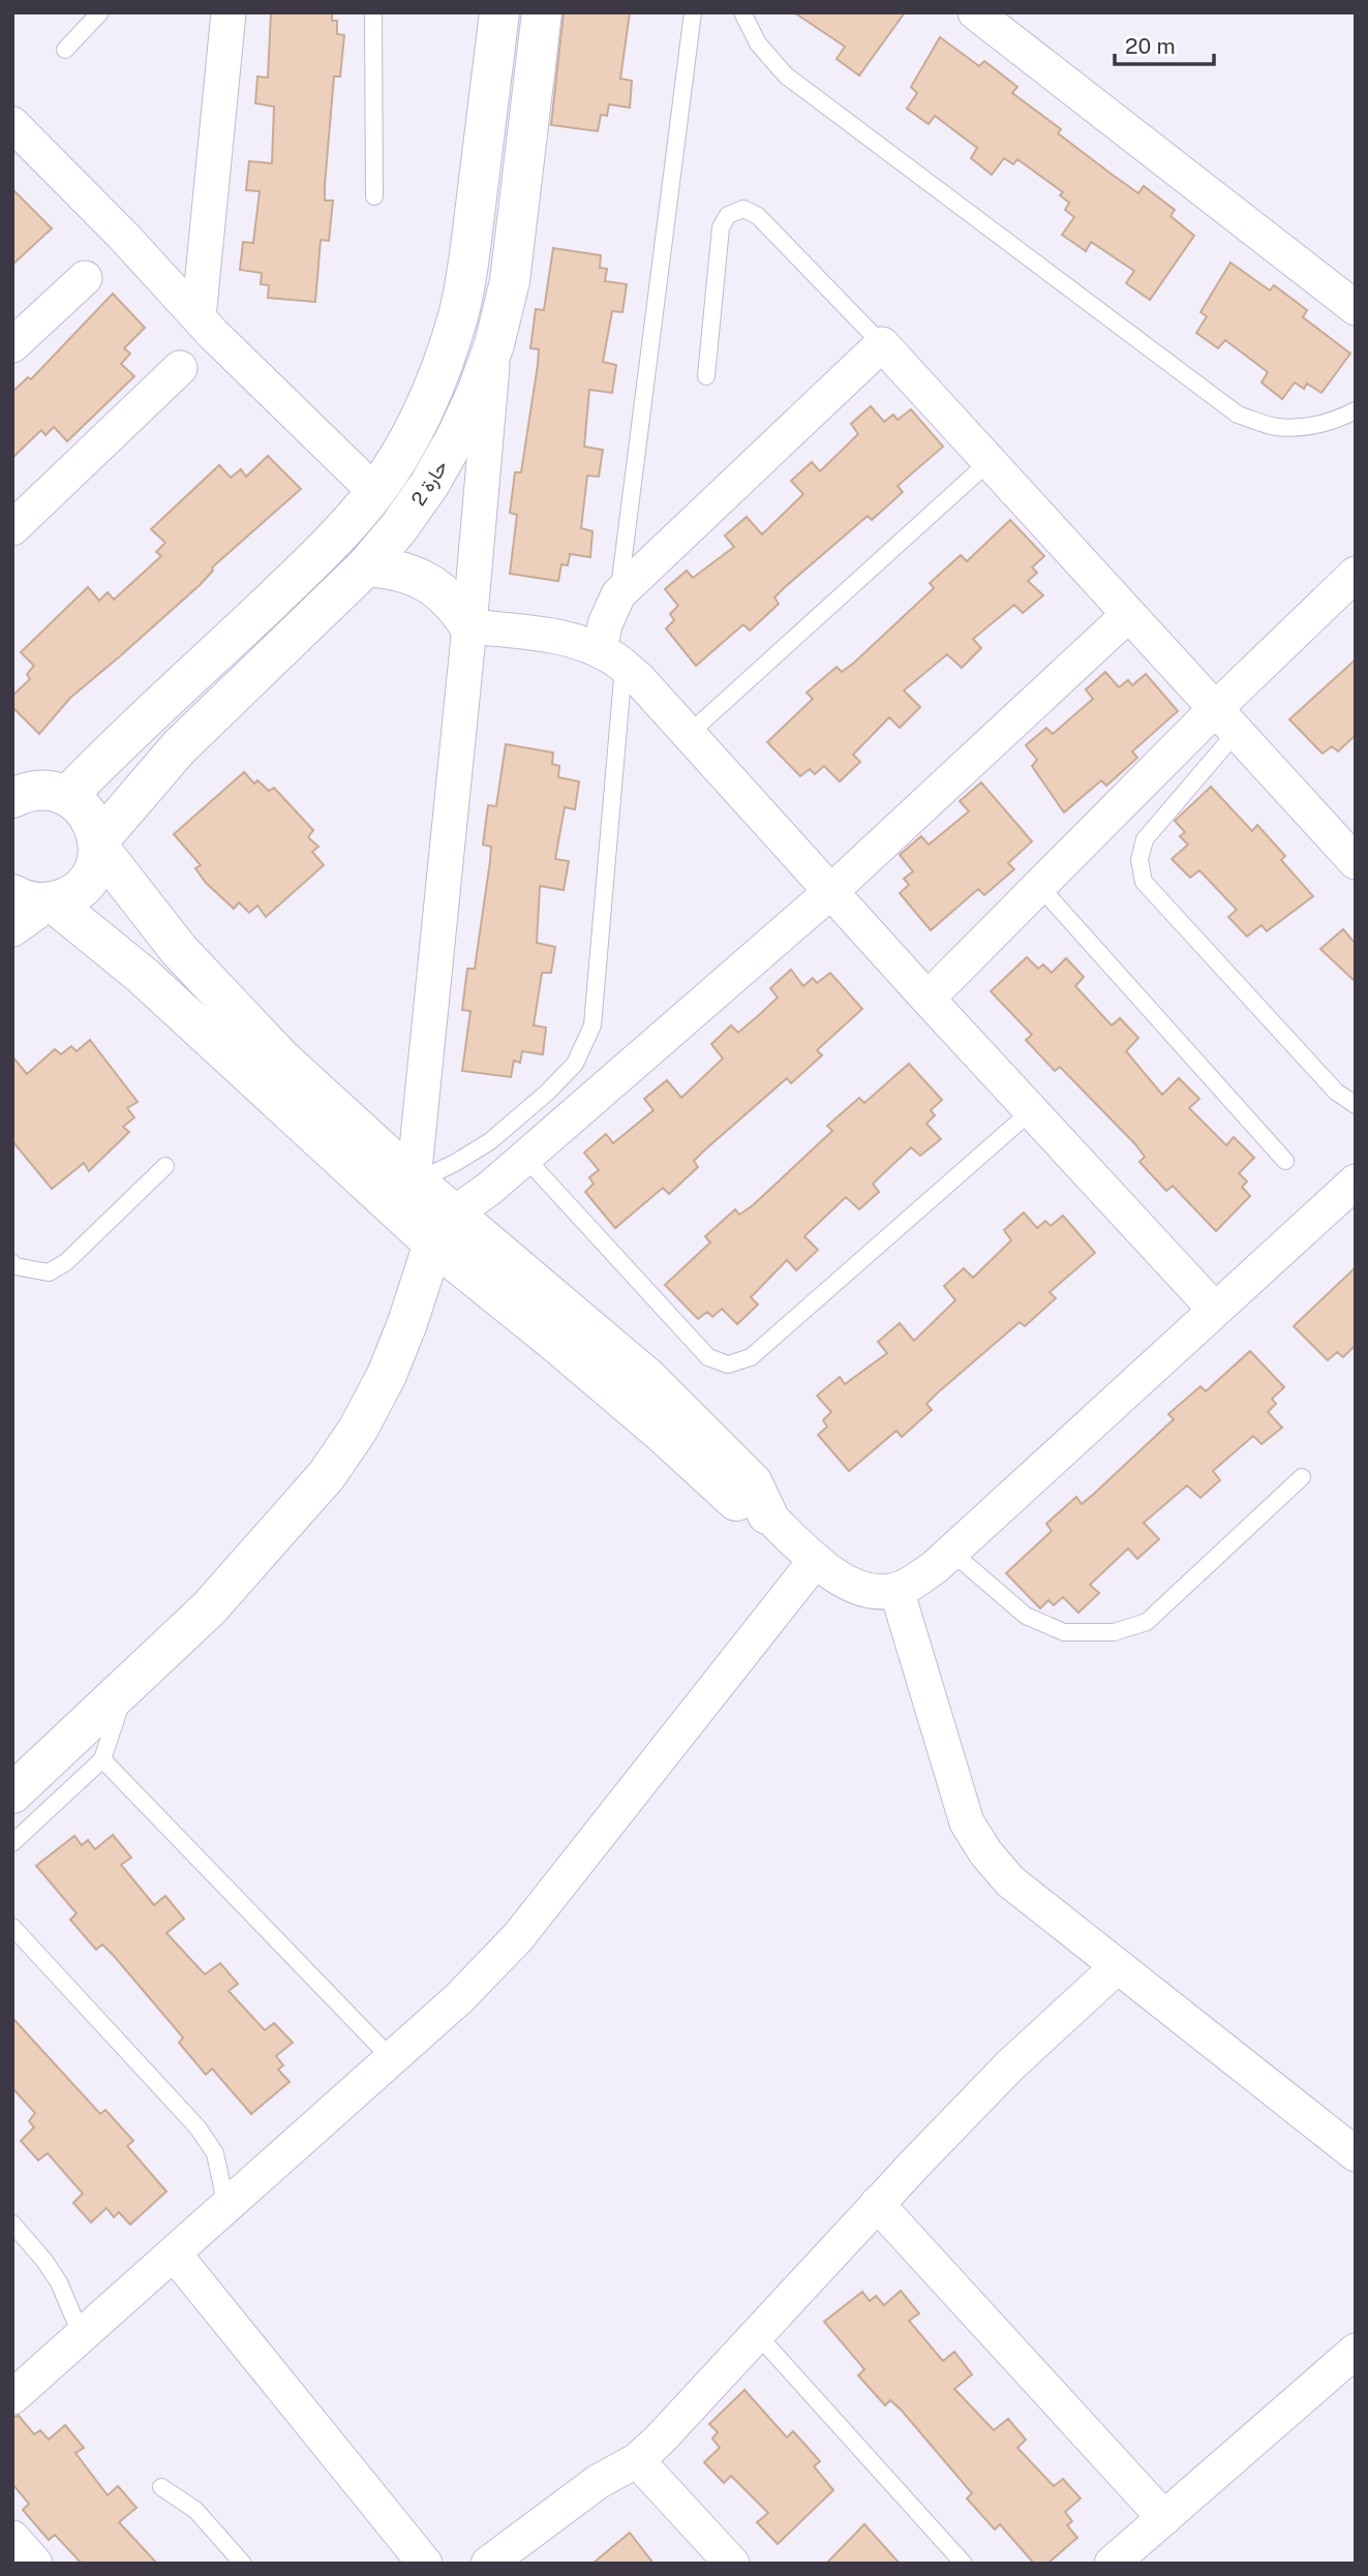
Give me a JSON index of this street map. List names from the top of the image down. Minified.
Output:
{"streets":{"street":["حارة 2"]},"scale_bar":"20 m"}
